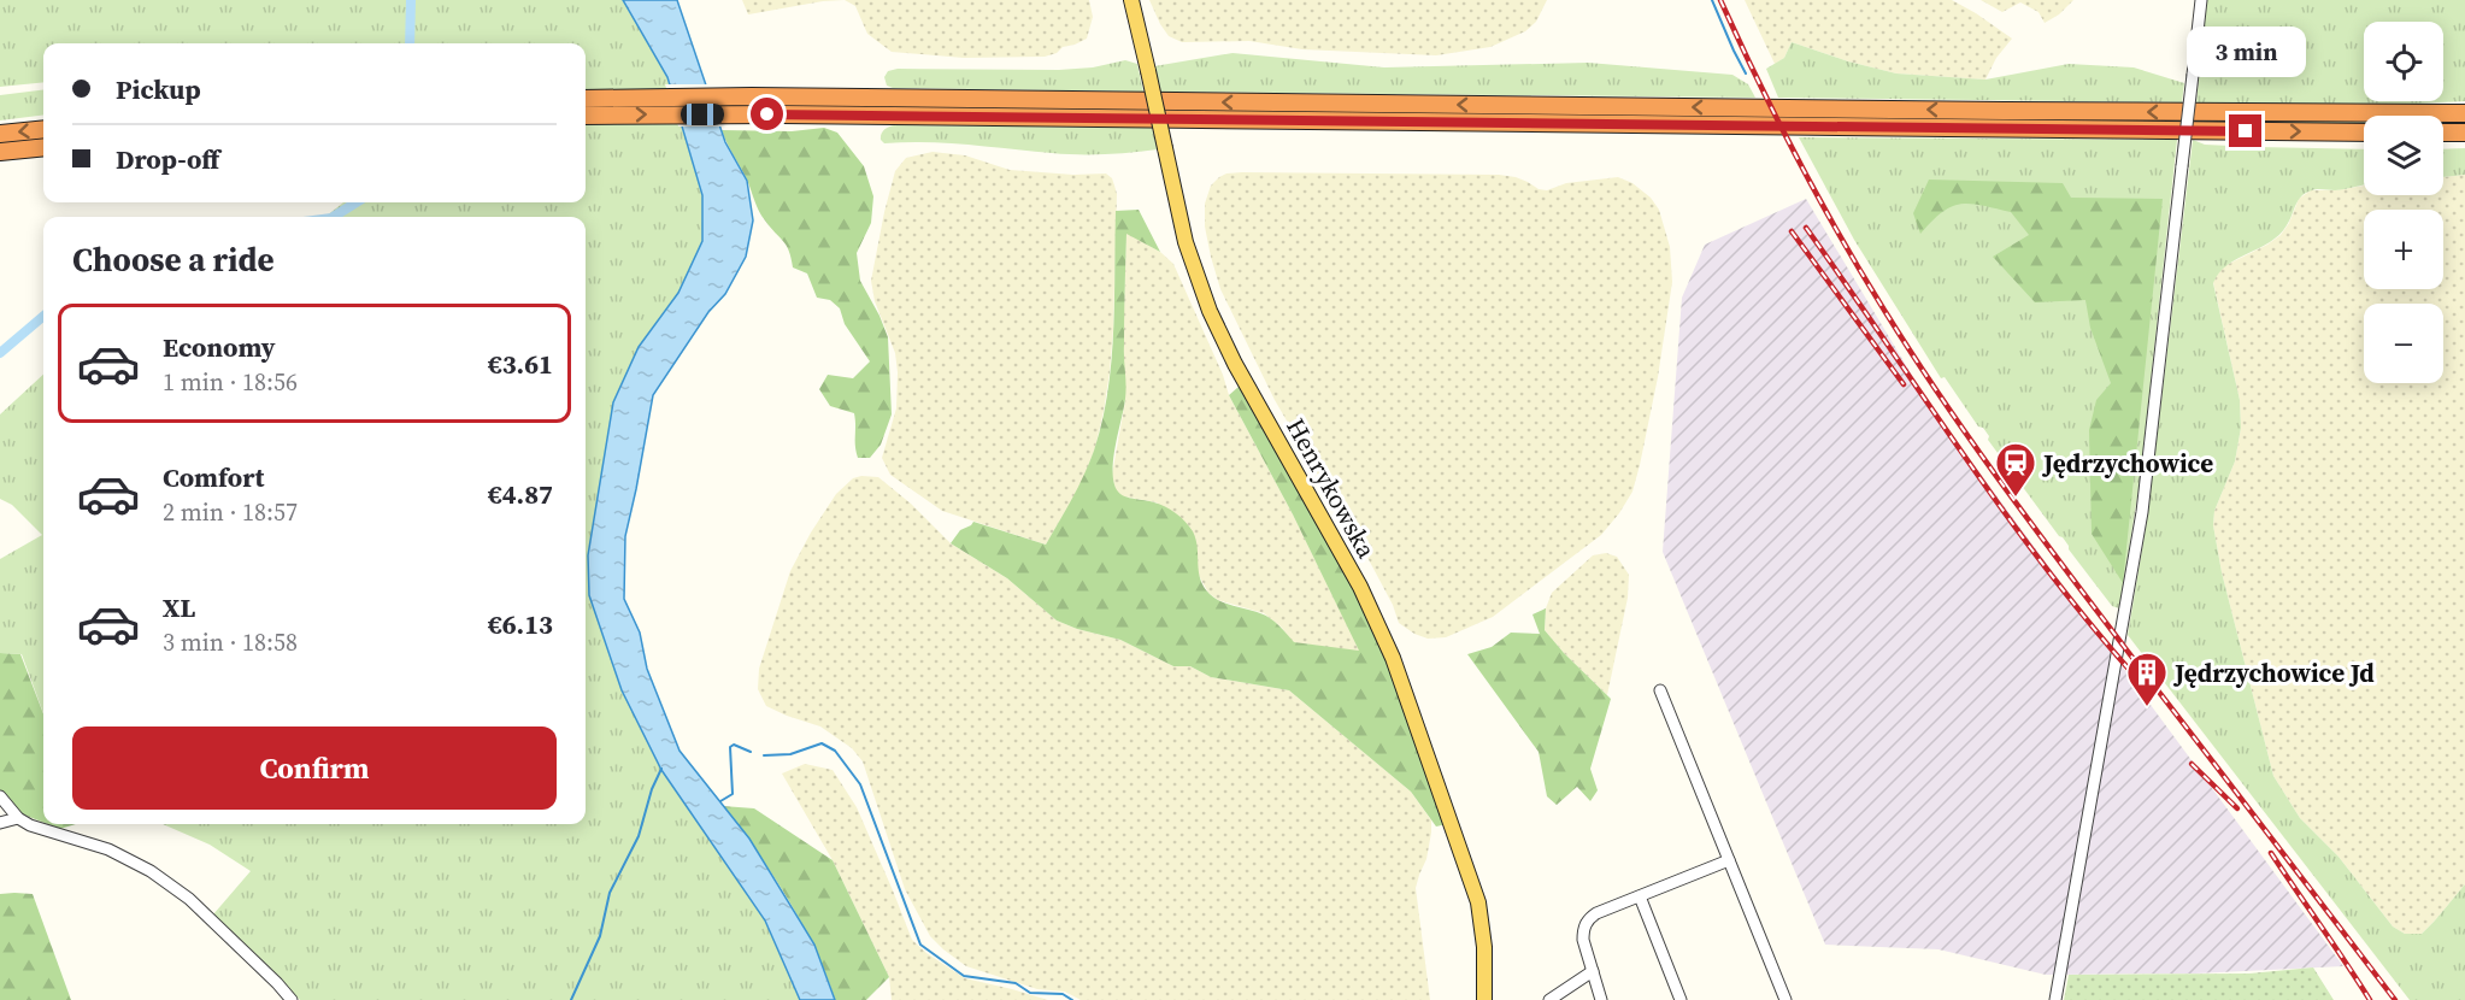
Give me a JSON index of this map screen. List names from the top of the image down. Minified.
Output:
{"streets":{"main road":["Henrykowska"]},"places":{"station":["Jędrzychowice"],"building":["Jędrzychowice Jd"]},"page":{"map_buttons":["+","−"],"bubble":"3 min","banner":["Pickup","Drop-off"],"heading":"Choose a ride","list":[{"name":"Economy","note":"1 min · 18:56","value":"€3.61"},{"name":"Comfort","note":"2 min · 18:57","value":"€4.87"},{"name":"XL","note":"3 min · 18:58","value":"€6.13"}],"buttons":"Confirm"}}
